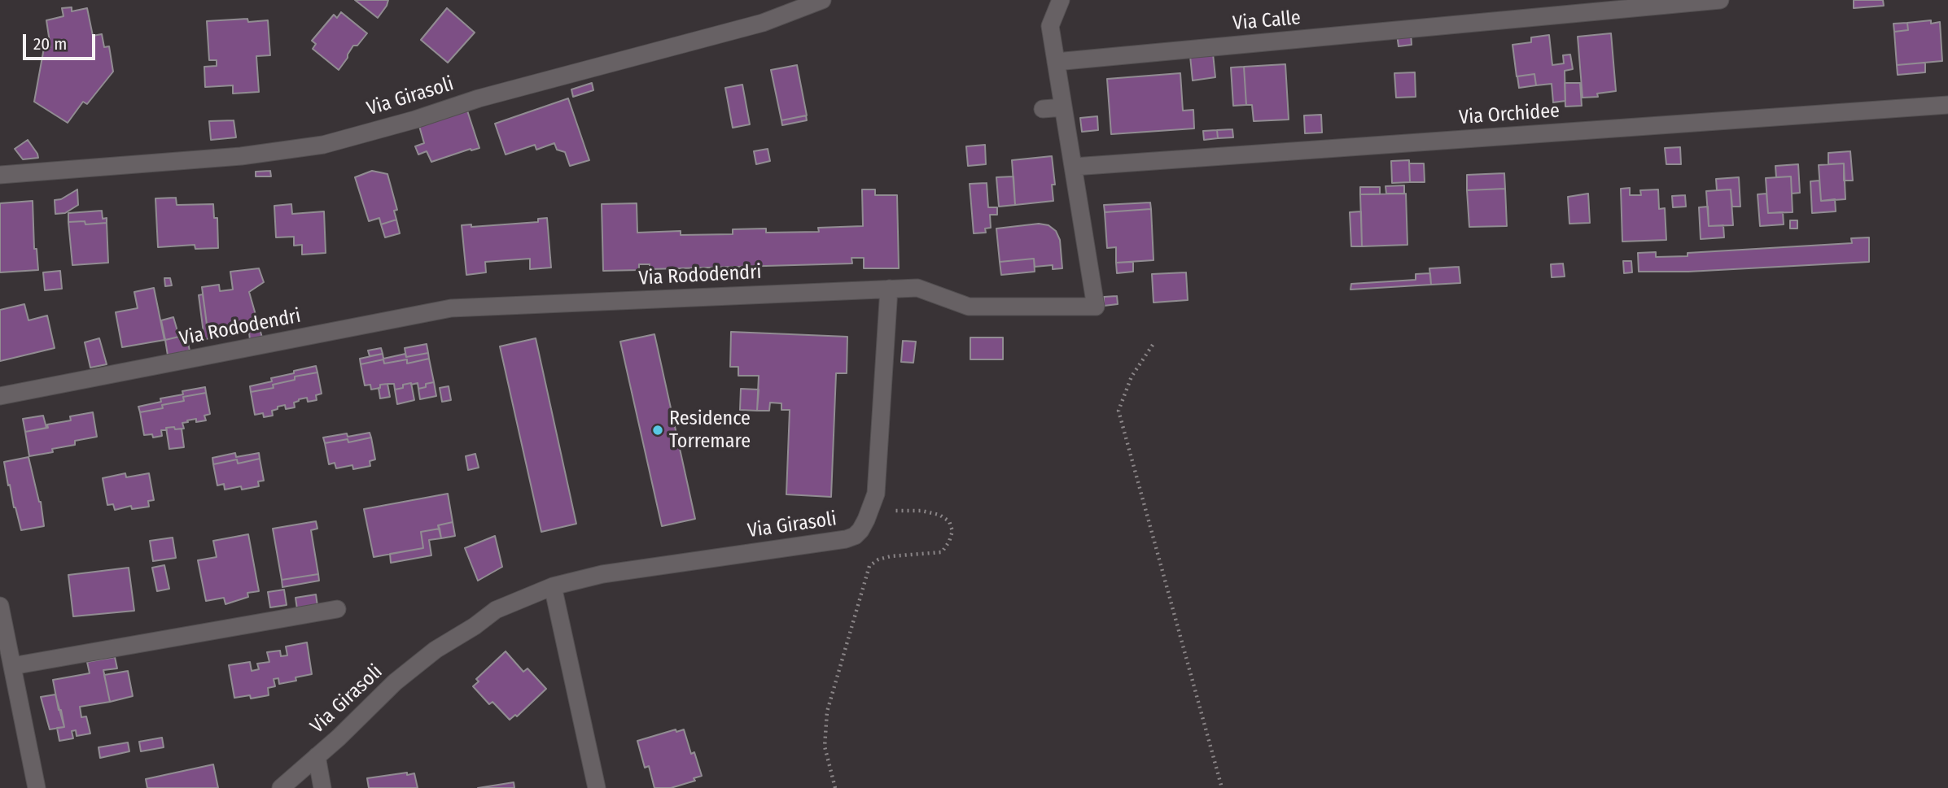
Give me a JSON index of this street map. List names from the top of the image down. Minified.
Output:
{"streets":{"street":["Via Calle","Via Girasoli","Via Orchidee","Via Rododendri"]},"crossings":[["Via Calle","Via Rododendri"],["Via Girasoli","Via Rododendri"],["Via Orchidee","Via Rododendri"]],"places":["Residence Torremare"],"scale_bar":"20 m"}
